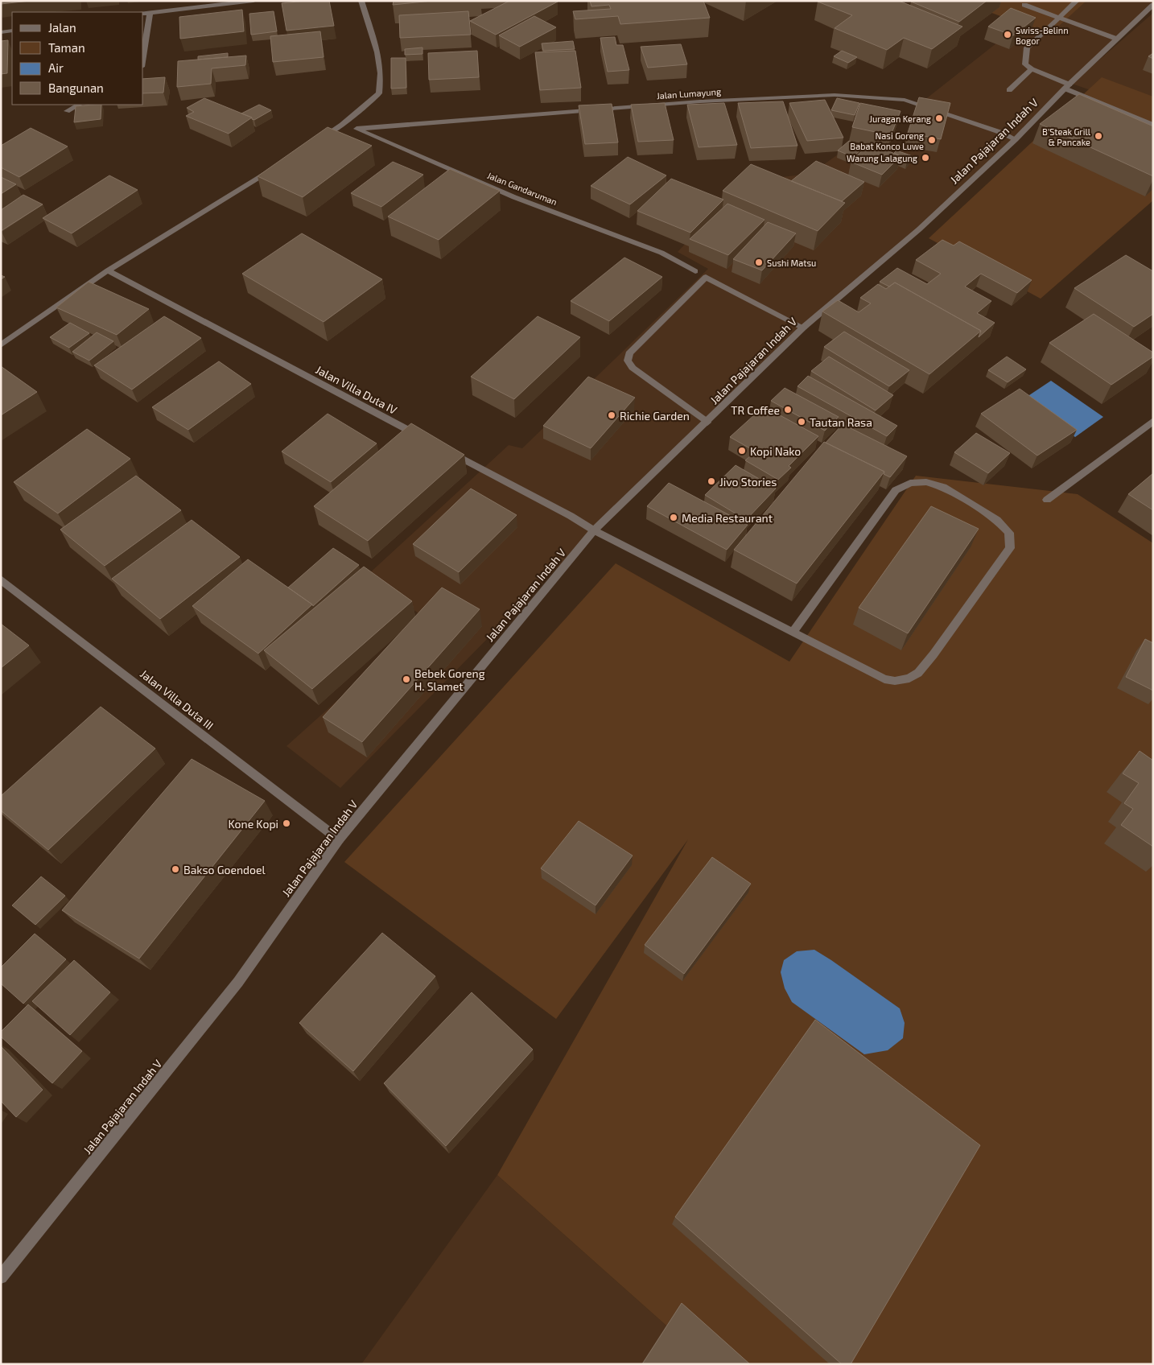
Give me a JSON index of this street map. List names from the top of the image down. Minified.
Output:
{"streets":{"street":["Jalan Lumayung","Jalan Pajajaran Indah V","Jalan Gandaruman","Jalan Villa Duta IV","Jalan Villa Duta III"]},"crossings":[["Jalan Lumayung","Jalan Pajajaran Indah V"],["Jalan Lumayung","Jalan Gandaruman"],["Jalan Pajajaran Indah V","Jalan Villa Duta III"]],"places":["Swiss-Belinn Bogor","Juragan Kerang","B'Steak Grill & Pancake","Nasi Goreng Babat Konco Luwe","Warung Lalagung","Sushi Matsu","TR Coffee","Richie Garden","Tautan Rasa","Kopi Nako","Jivo Stories","Media Restaurant","Bebek Goreng H. Slamet","Kone Kopi","Bakso Goendoel"],"legend":["Jalan","Taman","Air","Bangunan"]}
